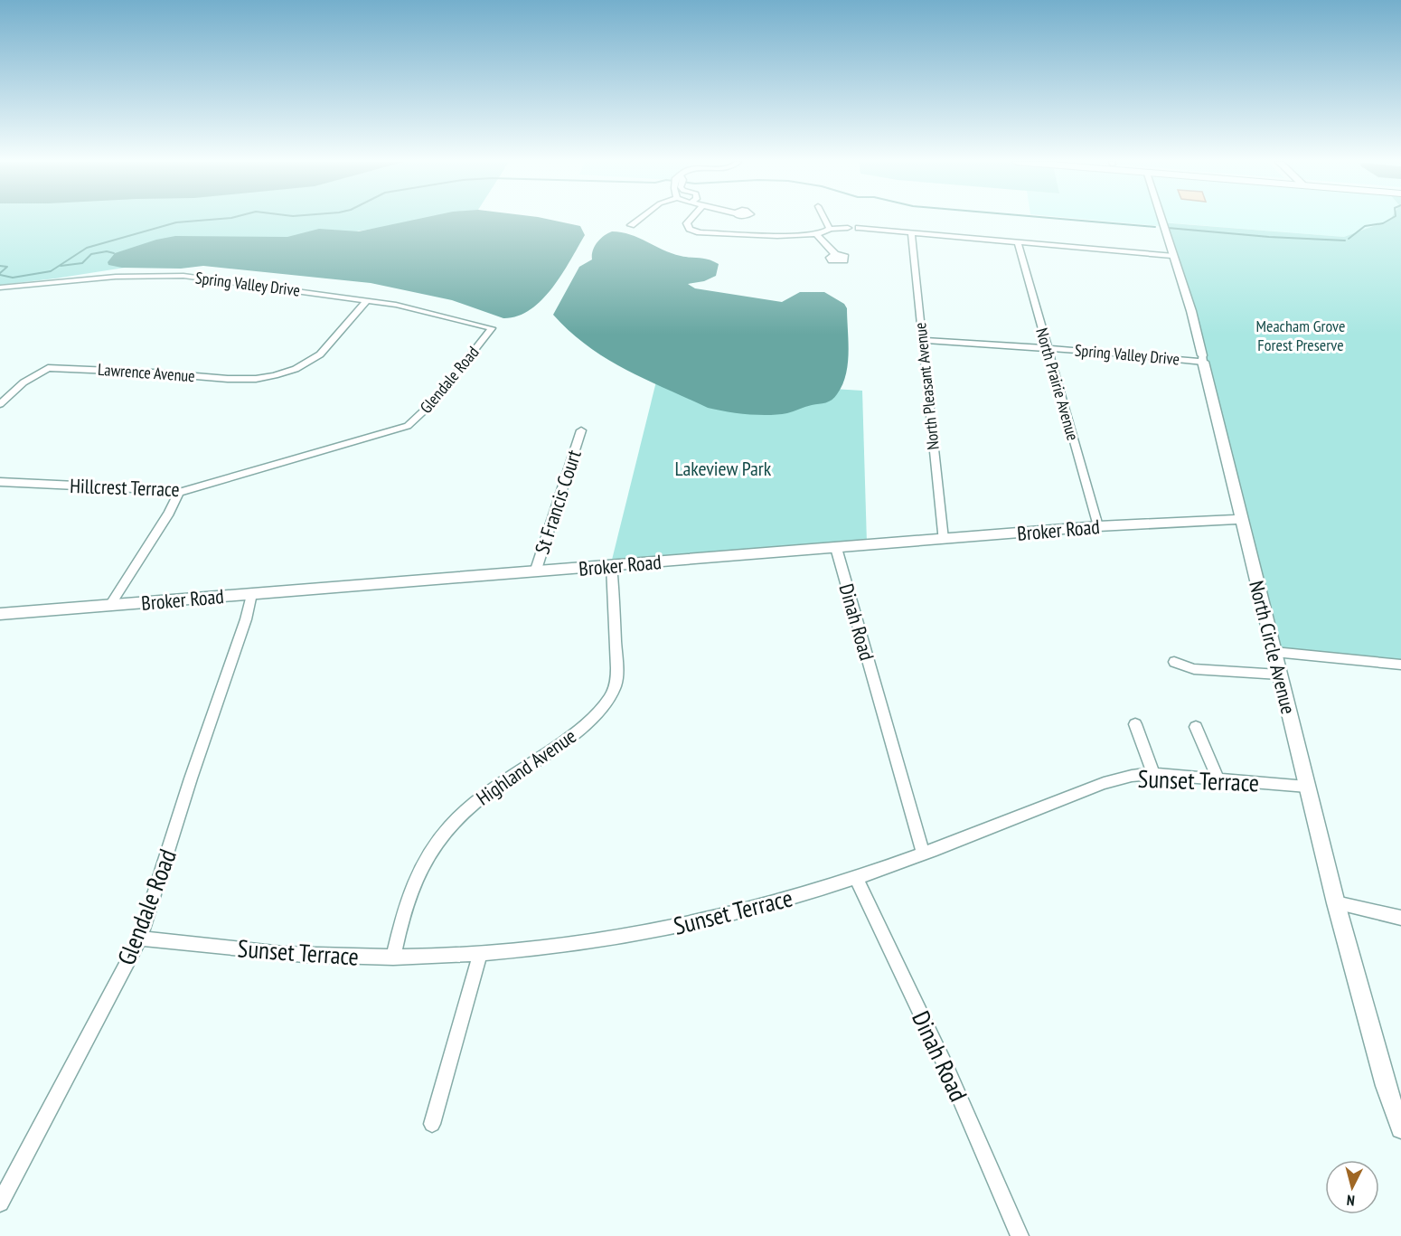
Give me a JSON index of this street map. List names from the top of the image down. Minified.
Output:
{"streets":{"street":["Spring Valley Drive","Lawrence Avenue","Glendale Road","North Prairie Avenue","North Pleasant Avenue","Hillcrest Terrace","St Francis Court","Broker Road","Dinah Road","North Circle Avenue","Highland Avenue","Sunset Terrace"]},"crossings":[["Spring Valley Drive","Lawrence Avenue"],["Spring Valley Drive","Glendale Road"],["Spring Valley Drive","North Prairie Avenue"],["Spring Valley Drive","North Pleasant Avenue"],["Spring Valley Drive","North Circle Avenue"],["Glendale Road","Hillcrest Terrace"],["Glendale Road","Broker Road"],["Glendale Road","Sunset Terrace"],["North Prairie Avenue","Broker Road"],["North Pleasant Avenue","Broker Road"],["St Francis Court","Broker Road"],["Broker Road","Dinah Road"],["Broker Road","North Circle Avenue"],["Broker Road","Highland Avenue"],["Dinah Road","Sunset Terrace"],["North Circle Avenue","Sunset Terrace"],["Highland Avenue","Sunset Terrace"]],"parks":["Meacham Grove Forest Preserve","Lakeview Park"],"north":"bottom"}
